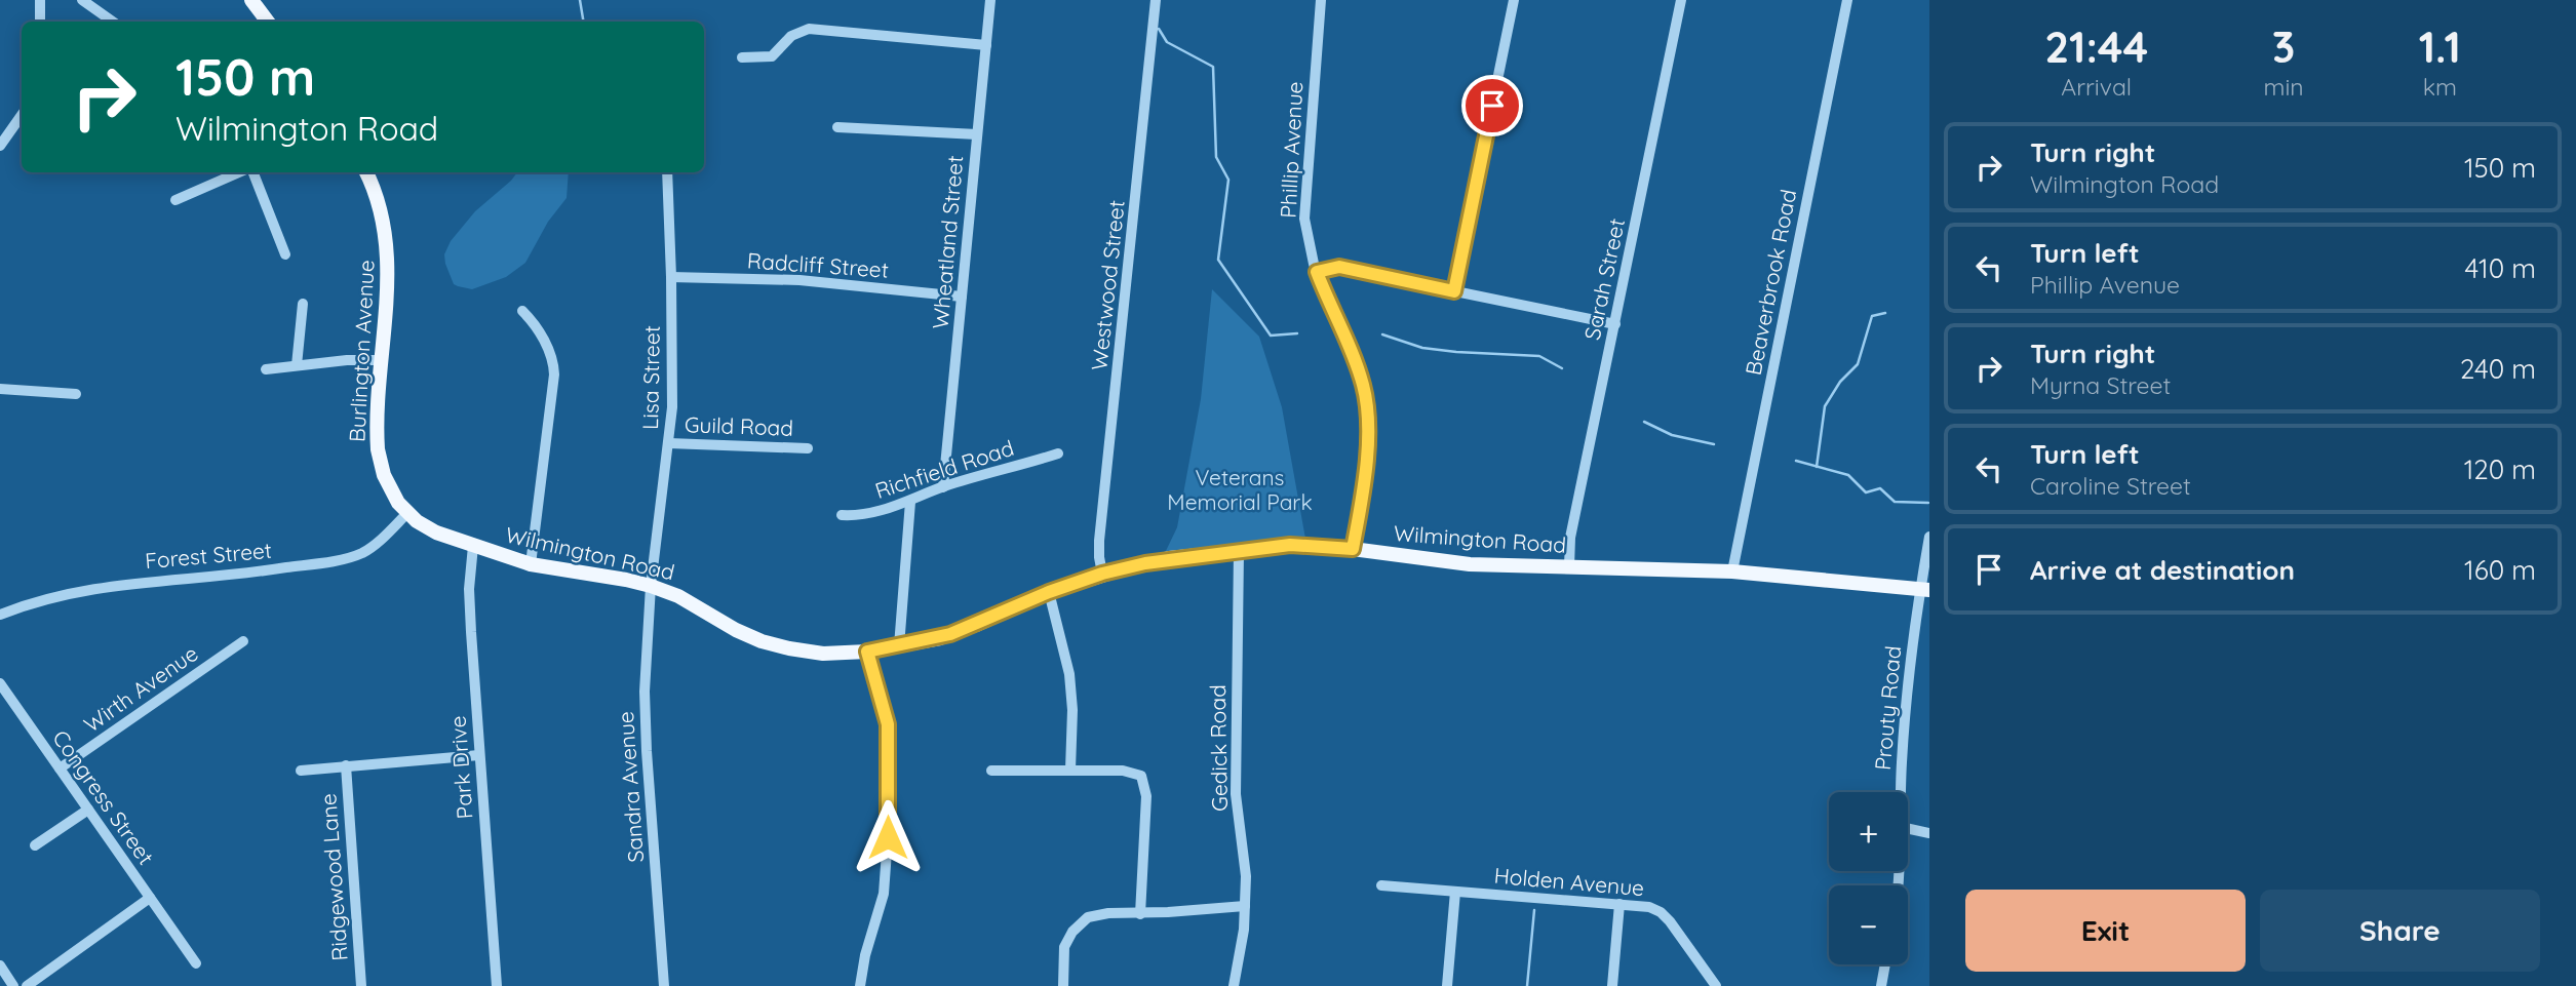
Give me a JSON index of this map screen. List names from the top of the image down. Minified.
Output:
{"streets":{"main road":["Burlington Avenue","Wilmington Road"],"street":["Phillip Avenue","Wheatland Street","Radcliff Street","Sarah Street","Beaverbrook Road","Westwood Street","Lisa Street","Guild Road","Richfield Road","Forest Street","Wirth Avenue","Prouty Road","Gedick Road","Park Drive","Sandra Avenue","Congress Street","Ridgewood Lane","Holden Avenue"]},"crossings":[["Phillip Avenue","Wilmington Road"],["Wheatland Street","Radcliff Street"],["Wheatland Street","Richfield Road"],["Radcliff Street","Lisa Street"],["Sarah Street","Wilmington Road"],["Beaverbrook Road","Wilmington Road"],["Westwood Street","Wilmington Road"],["Burlington Avenue","Wilmington Road"],["Burlington Avenue","Forest Street"],["Lisa Street","Guild Road"],["Lisa Street","Wilmington Road"],["Lisa Street","Sandra Avenue"],["Wilmington Road","Prouty Road"],["Wilmington Road","Gedick Road"],["Wilmington Road","Park Drive"],["Wilmington Road","Sandra Avenue"],["Wirth Avenue","Congress Street"]],"parks":["Veterans Memorial Park"],"page":{"eta":["21:44","Arrival","3","min","1.1","km"],"turn":["150 m","Wilmington Road"],"list":[{"name":"Turn right","note":"Wilmington Road","value":"150 m"},{"name":"Turn left","note":"Phillip Avenue","value":"410 m"},{"name":"Turn right","note":"Myrna Street","value":"240 m"},{"name":"Turn left","note":"Caroline Street","value":"120 m"},{"name":"Arrive at destination","value":"160 m"}],"map_buttons":["+","−"],"buttons":["Exit","Share"]}}
